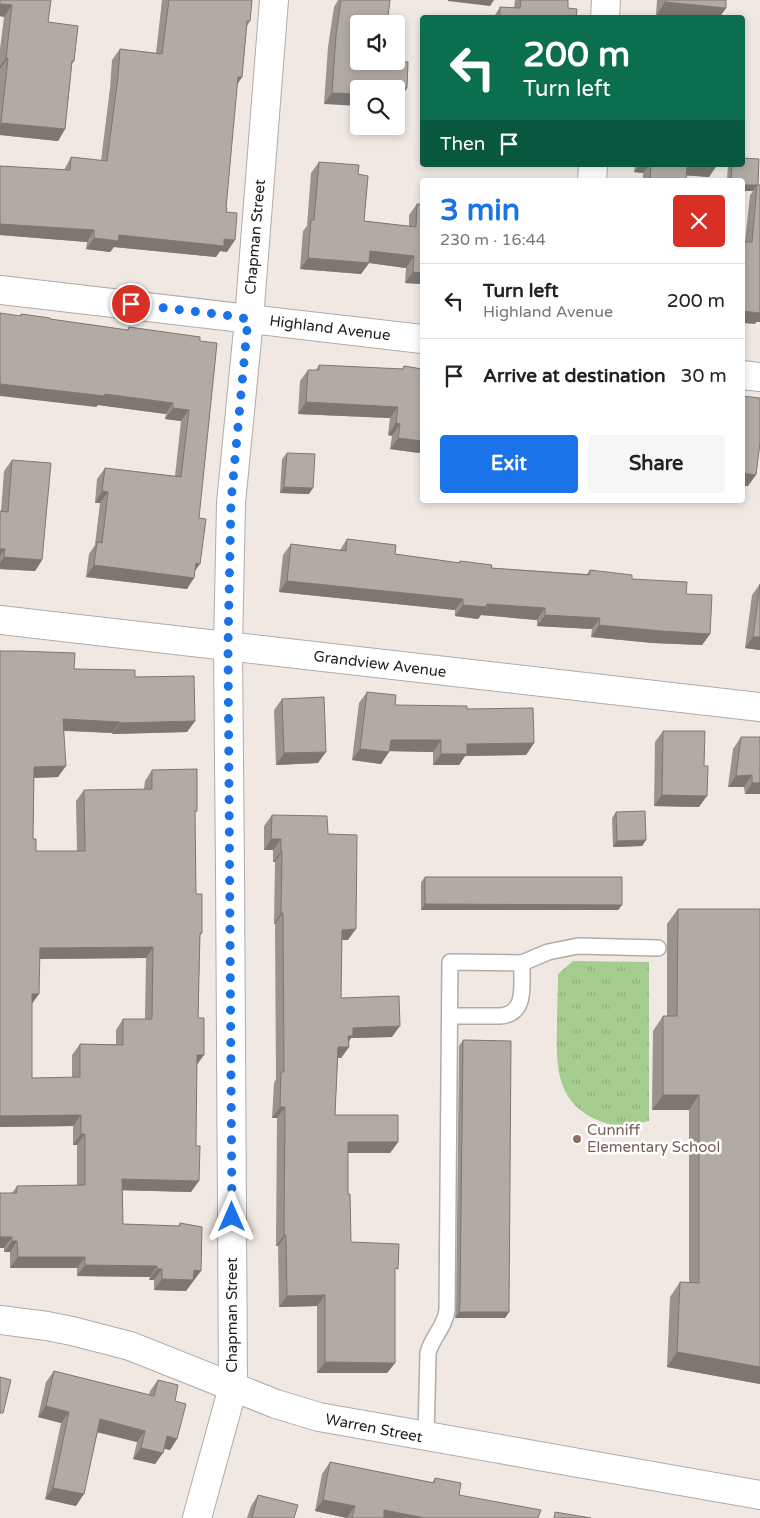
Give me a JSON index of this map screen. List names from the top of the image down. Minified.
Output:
{"streets":{"street":["Chapman Street","Highland Avenue","Grandview Avenue","Warren Street"]},"crossings":[["Chapman Street","Highland Avenue"],["Chapman Street","Grandview Avenue"],["Chapman Street","Warren Street"]],"places":["Cunniff Elementary School"],"page":{"turn":["200 m","Turn left"],"then":"Then","heading":["3 min","230 m · 16:44"],"list":[{"name":"Turn left","note":"Highland Avenue","value":"200 m"},{"name":"Arrive at destination","value":"30 m"}],"buttons":["Exit","Share"]}}
